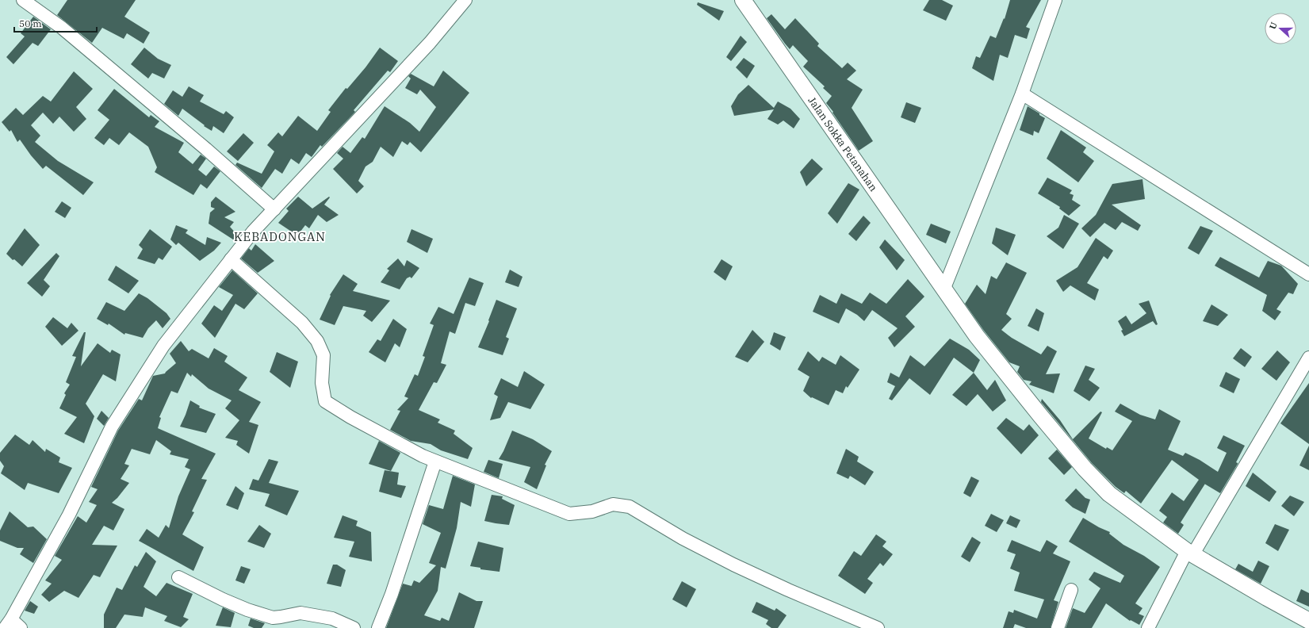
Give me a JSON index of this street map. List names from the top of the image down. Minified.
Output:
{"streets":{"main road":["Jalan Sokka Petanahan"]},"districts":["KEBADONGAN"],"scale_bar":"50 m","north":"left"}
